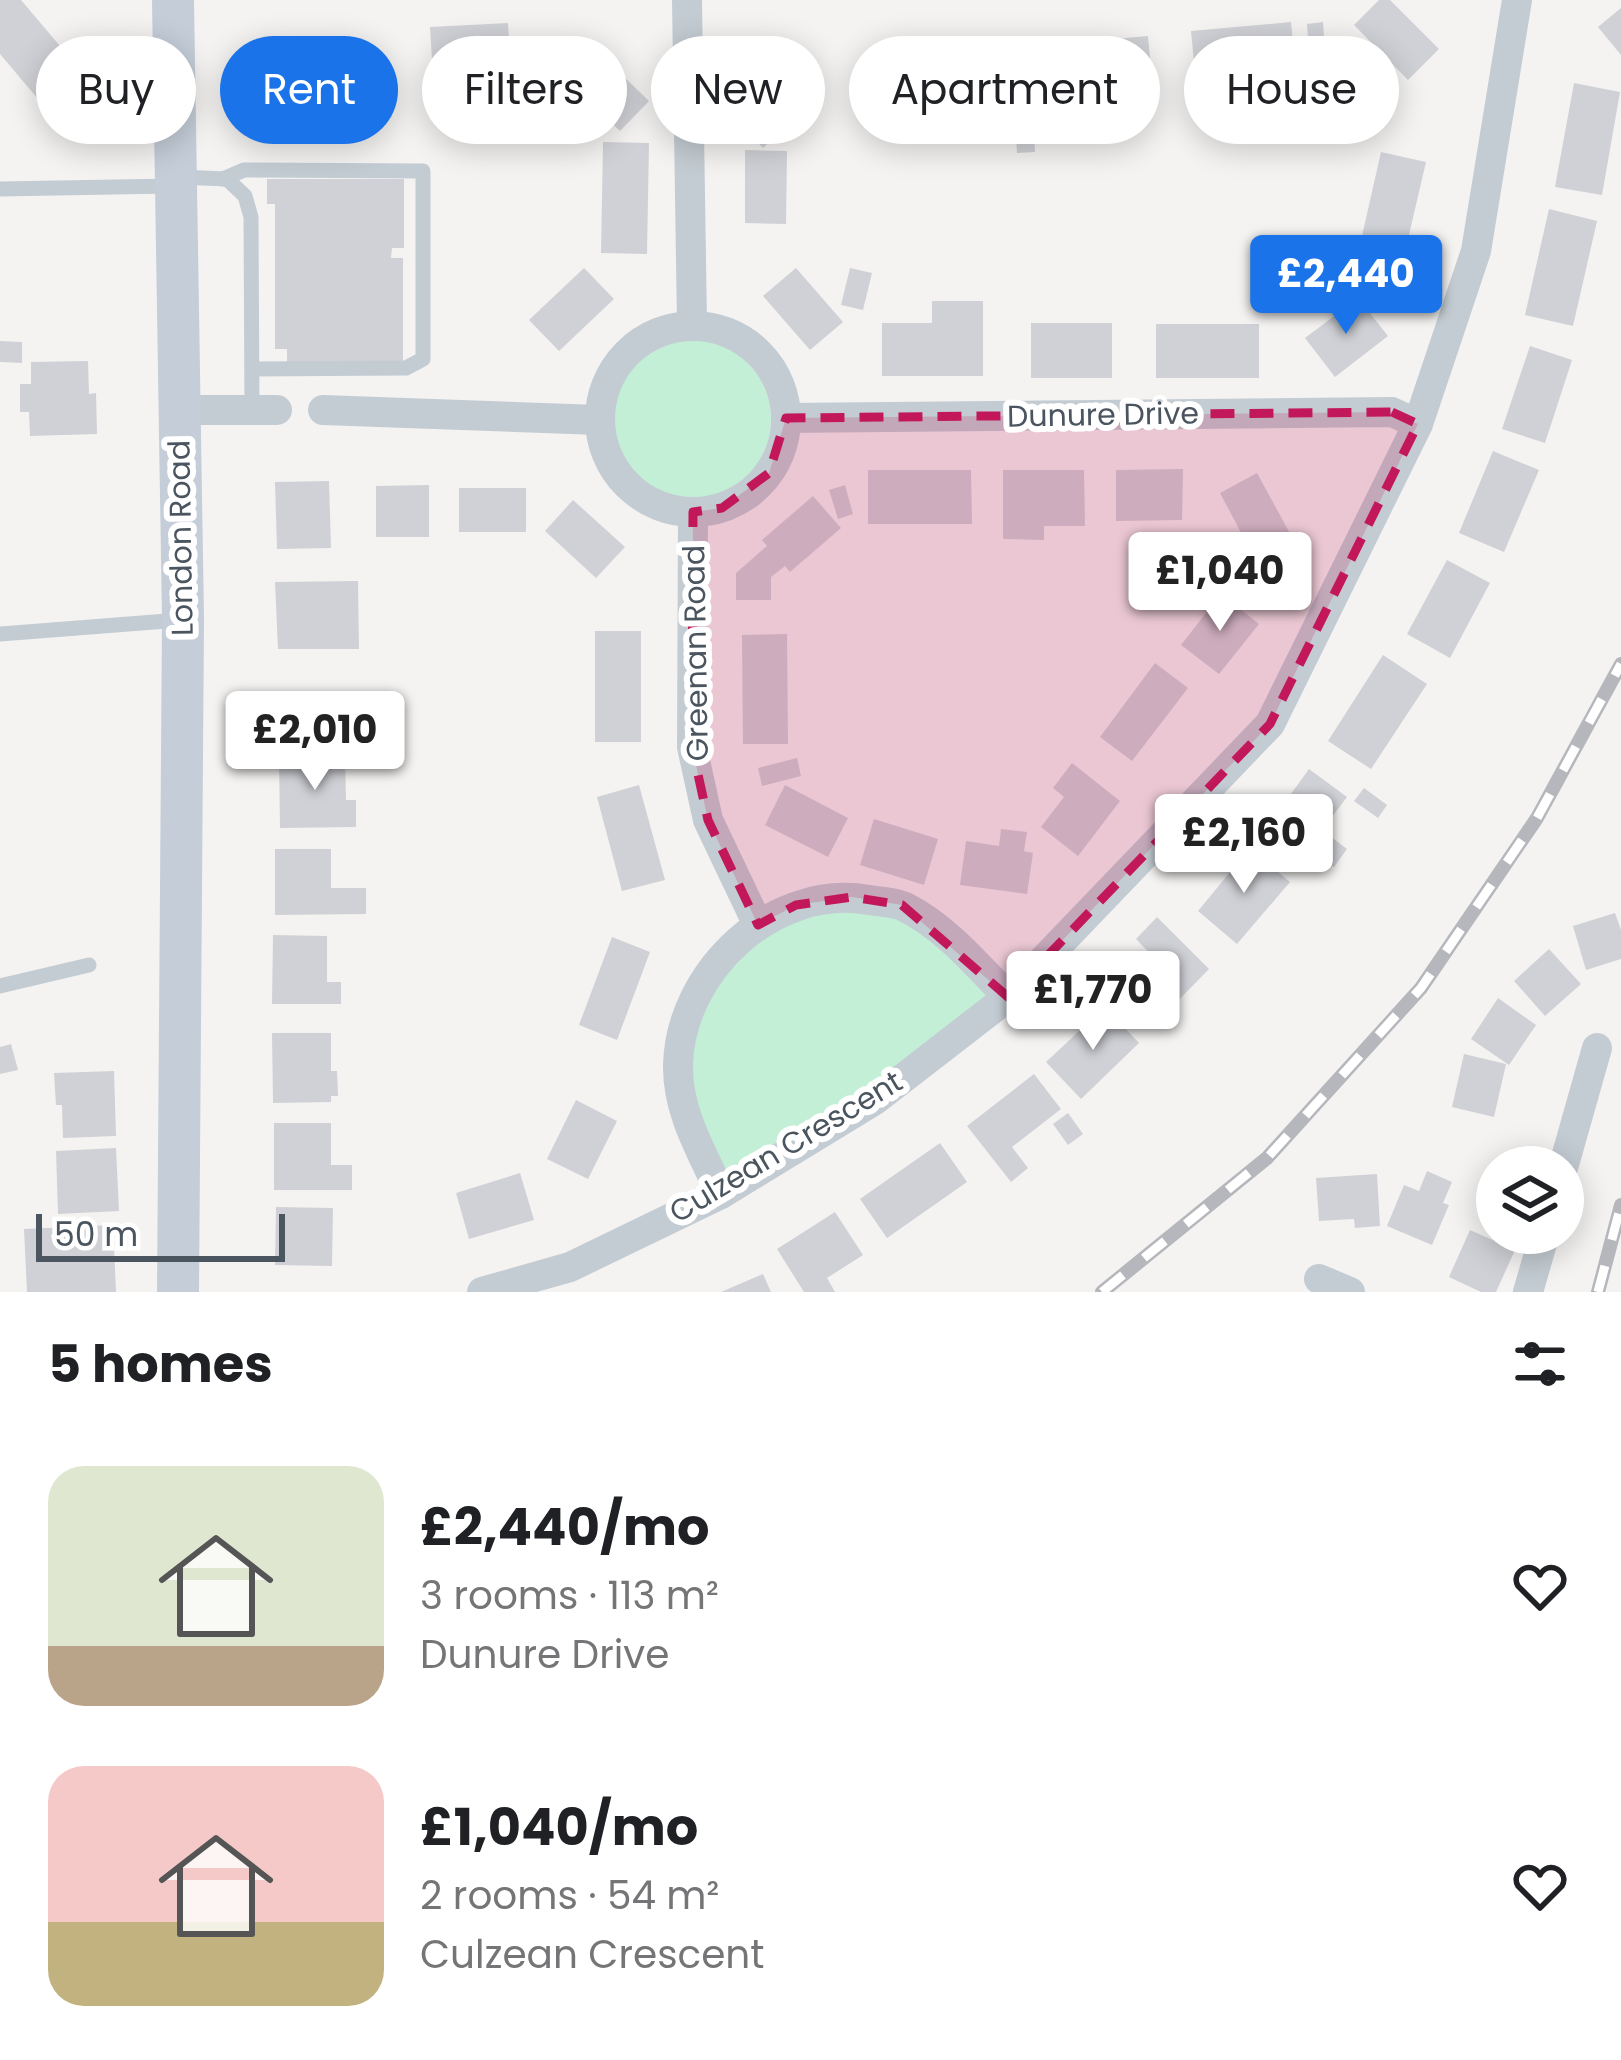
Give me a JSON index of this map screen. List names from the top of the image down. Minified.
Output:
{"streets":{"main road":["London Road"],"street":["Dunure Drive","Greenan Road","Culzean Crescent"]},"crossings":[["Dunure Drive","Greenan Road"],["Dunure Drive","Culzean Crescent"]],"scale_bar":"50 m","page":{"chip":["Buy","Rent","Filters","New","Apartment","House"],"price":["£2,440","£1,040","£2,010","£2,160","£1,770"],"scale":"50 m","heading":"5 homes","list":[{"name":"£2,440/mo","note":"3 rooms · 113 m² · Dunure Drive"},{"name":"£1,040/mo","note":"2 rooms · 54 m² · Culzean Crescent"}]}}
